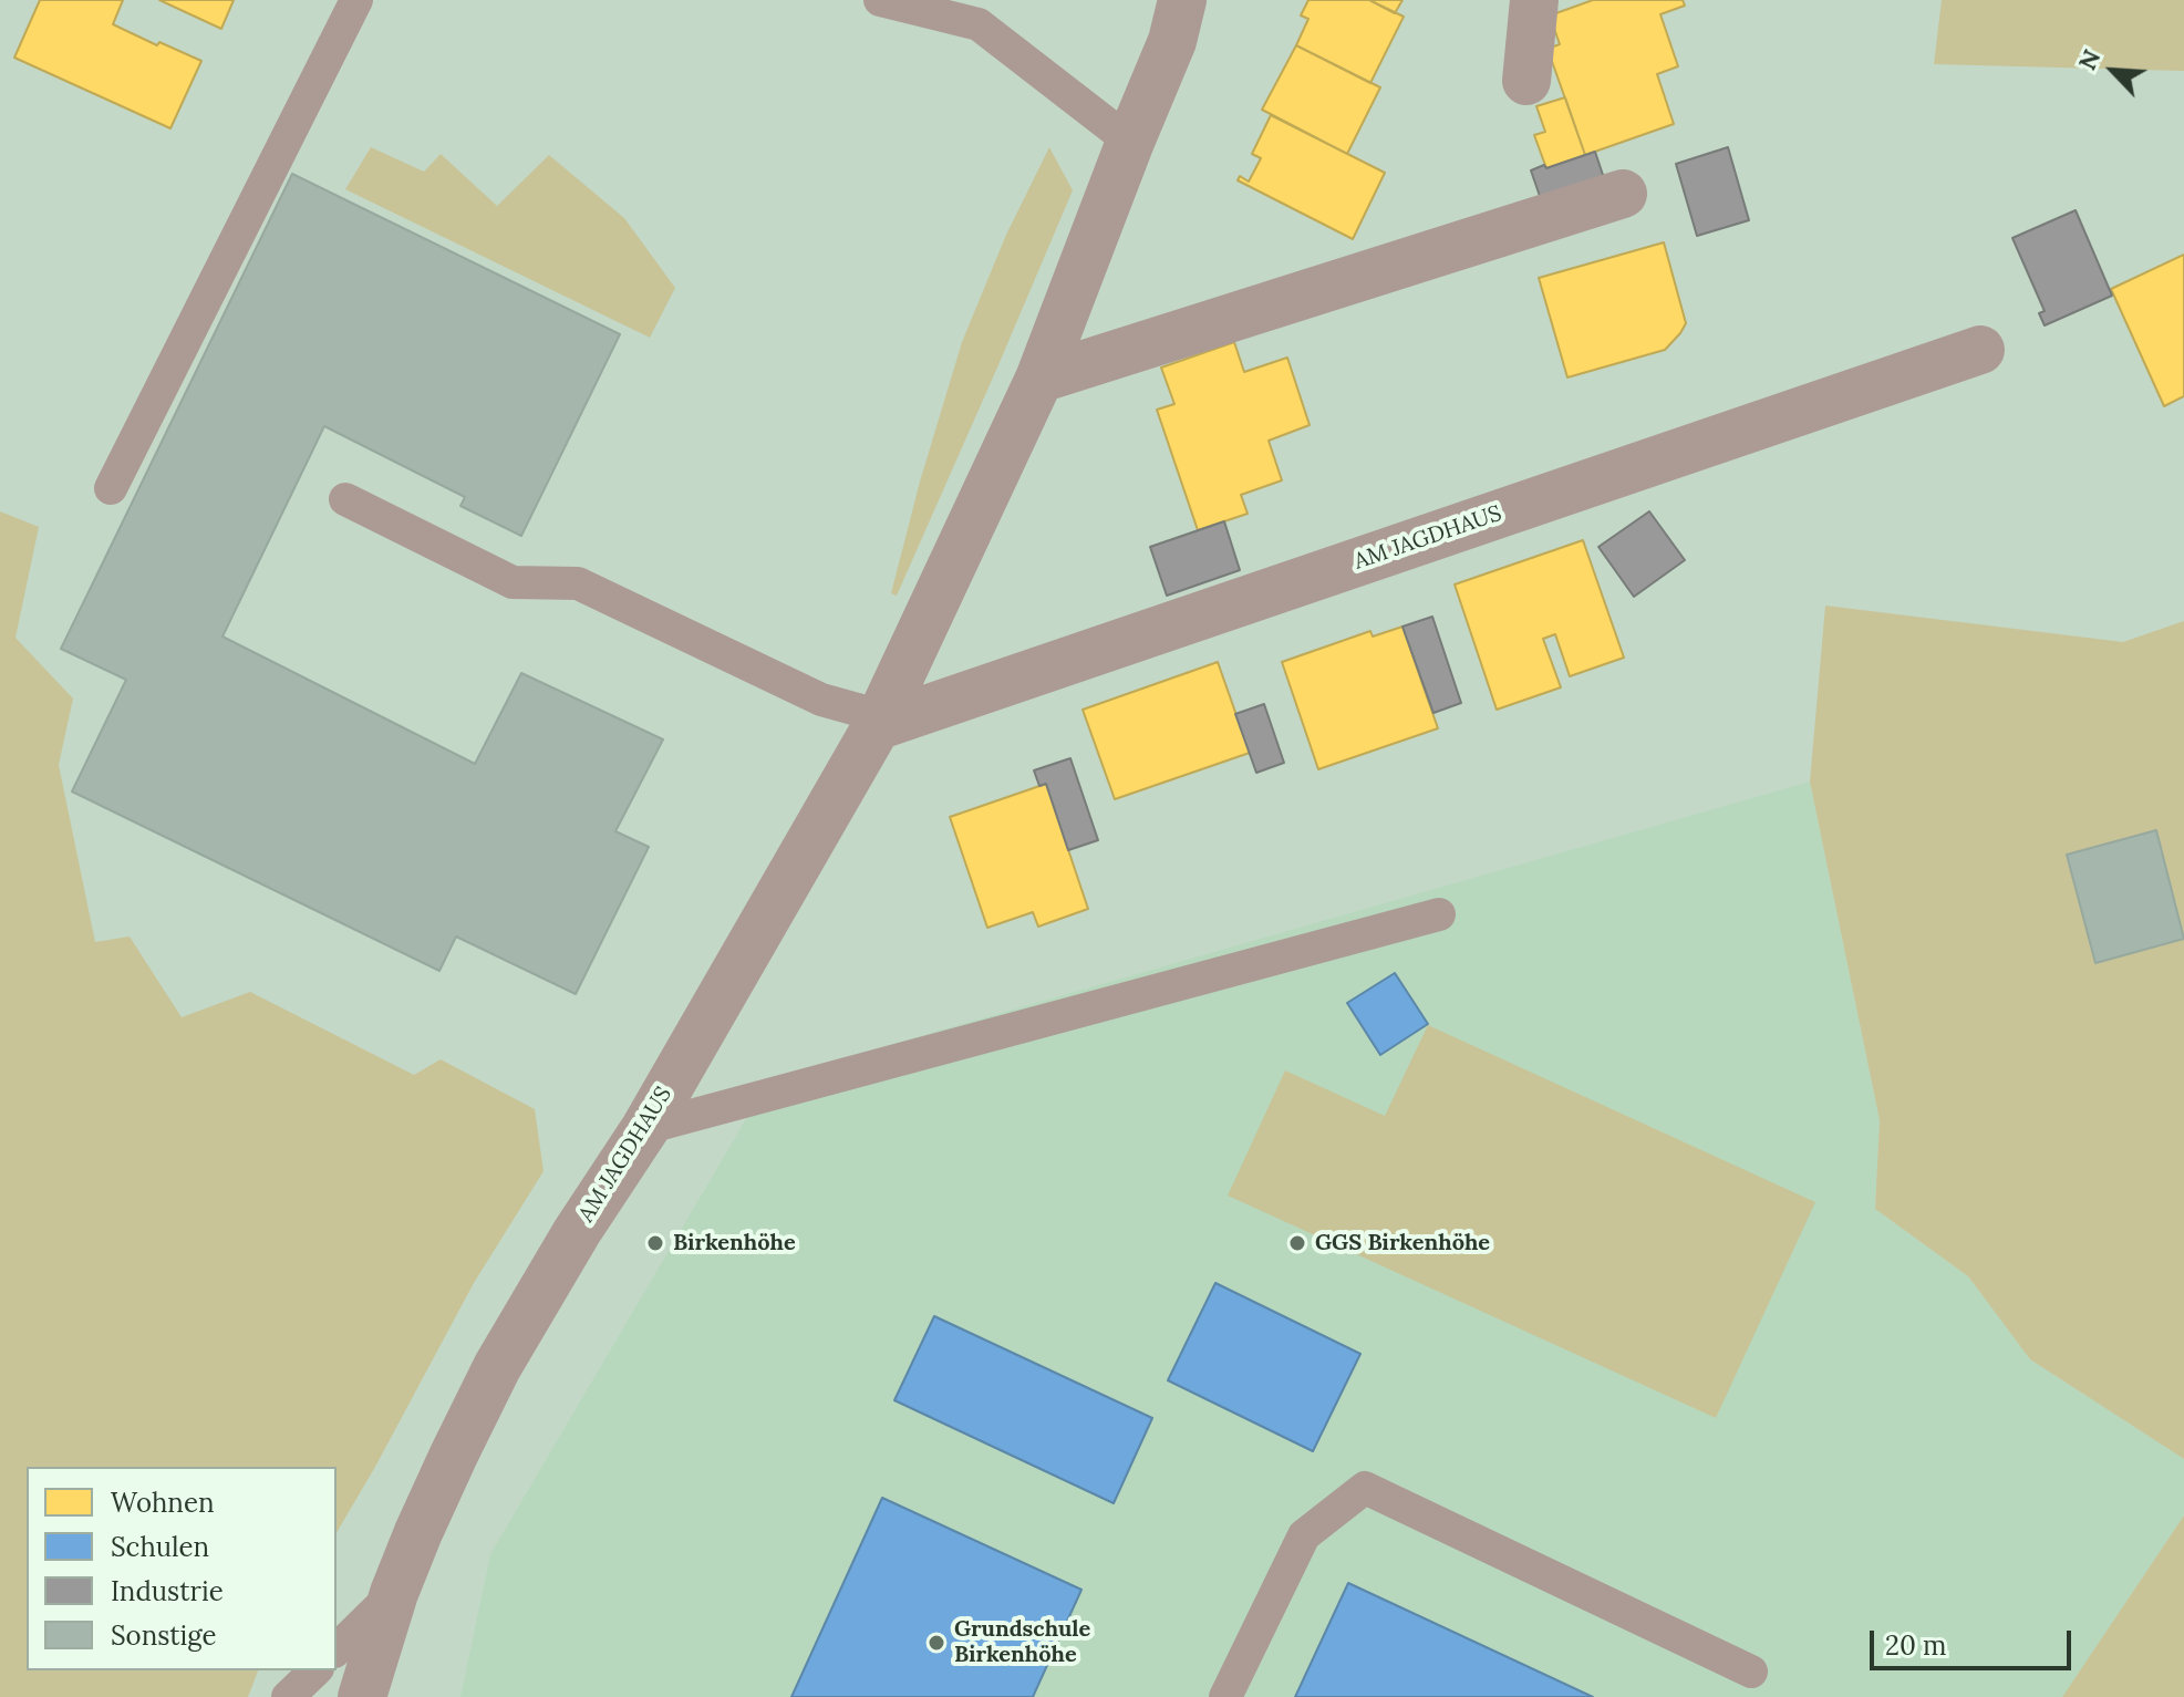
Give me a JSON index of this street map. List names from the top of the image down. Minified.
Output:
{"streets":{"street":["AM JAGDHAUS"]},"places":["Birkenhöhe","GGS Birkenhöhe","Grundschule Birkenhöhe"],"legend":["Wohnen","Schulen","Industrie","Sonstige"],"scale_bar":"20 m","north":"top left"}
